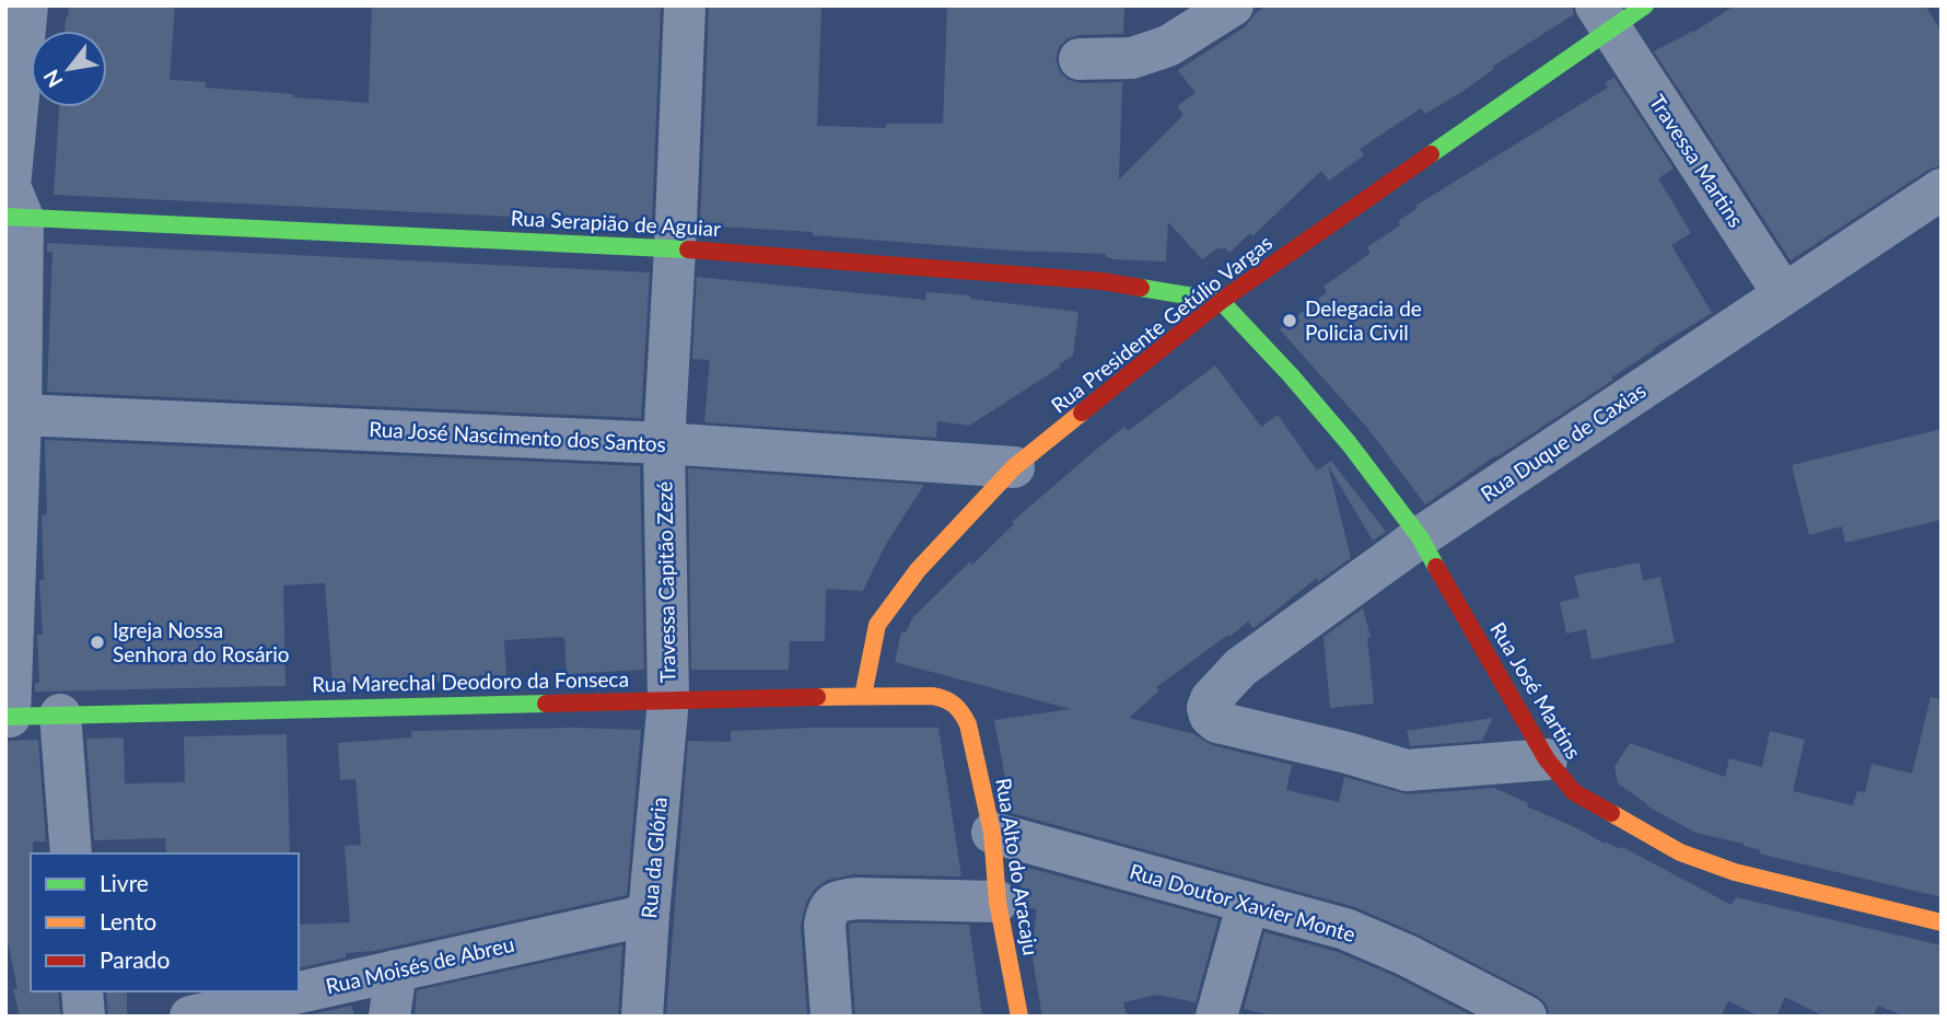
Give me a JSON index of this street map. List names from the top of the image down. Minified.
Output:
{"streets":{"street":["Travessa Martins","Rua Serapião de Aguiar","Rua Presidente Getúlio Vargas","Rua José Nascimento dos Santos","Rua Duque de Caxias","Travessa Capitão Zezé","Rua Marechal Deodoro da Fonseca","Rua José Martins","Rua da Glória","Rua Alto do Aracaju","Rua Doutor Xavier Monte","Rua Moisés de Abreu"]},"crossings":[["Travessa Martins","Rua Presidente Getúlio Vargas"],["Travessa Martins","Rua Duque de Caxias"],["Rua Serapião de Aguiar","Rua Presidente Getúlio Vargas"],["Rua Serapião de Aguiar","Travessa Capitão Zezé"],["Rua Serapião de Aguiar","Rua José Martins"],["Rua Presidente Getúlio Vargas","Rua José Nascimento dos Santos"],["Rua Presidente Getúlio Vargas","Rua Marechal Deodoro da Fonseca"],["Rua Presidente Getúlio Vargas","Rua José Martins"],["Rua José Nascimento dos Santos","Travessa Capitão Zezé"],["Rua Duque de Caxias","Rua José Martins"],["Travessa Capitão Zezé","Rua Marechal Deodoro da Fonseca"],["Travessa Capitão Zezé","Rua da Glória"],["Rua Marechal Deodoro da Fonseca","Rua da Glória"],["Rua Marechal Deodoro da Fonseca","Rua Alto do Aracaju"],["Rua da Glória","Rua Moisés de Abreu"],["Rua Alto do Aracaju","Rua Doutor Xavier Monte"]],"places":["Delegacia de Policia Civil","Igreja Nossa Senhora do Rosário"],"legend":["Livre","Lento","Parado"],"north":"bottom left"}
